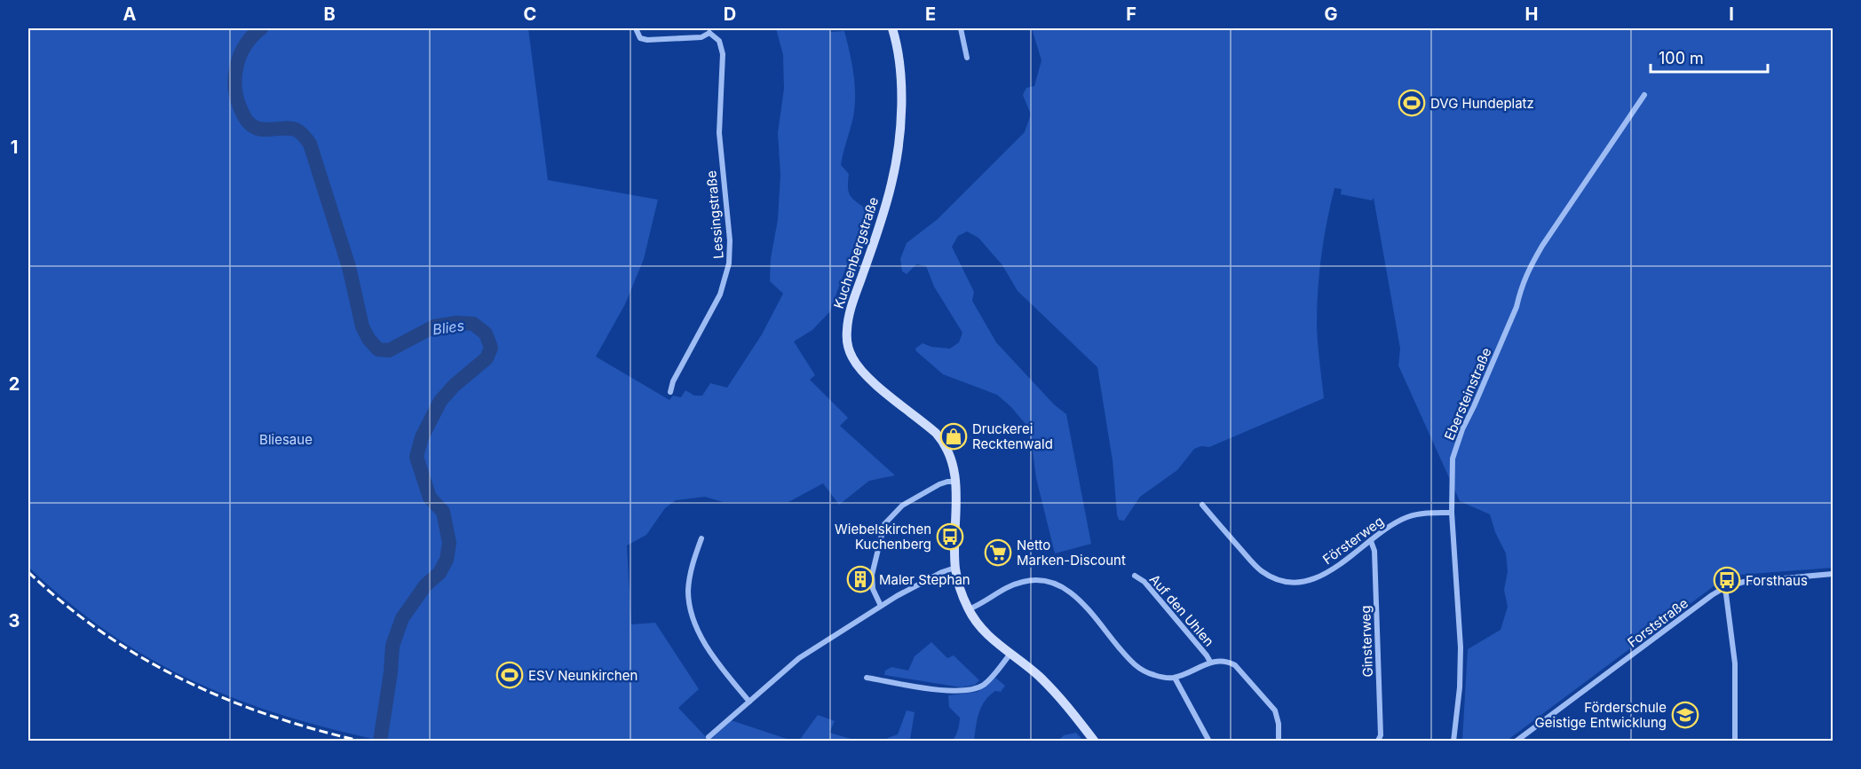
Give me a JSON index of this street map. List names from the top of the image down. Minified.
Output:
{"streets":{"main road":["Kuchenbergstraße"],"street":["Lessingstraße","Ebersteinstraße","Försterweg","Auf den Uhlen","Forststraße","Ginsterweg"]},"crossings":[["Ebersteinstraße","Försterweg"],["Försterweg","Ginsterweg"]],"water":["Blies"],"parks":["Bliesaue"],"places":{"sports":["DVG Hundeplatz","ESV Neunkirchen"],"shop":["Druckerei Recktenwald"],"bus stop":["Wiebelskirchen Kuchenberg","Forsthaus"],"supermarket":["Netto Marken-Discount"],"building":["Maler Stephan"],"school or university":["Förderschule Geistige Entwicklung"]},"scale_bar":"100 m","grid":{"columns":["A","B","C","D","E","F","G","H","I"],"rows":["1","2","3"]}}
